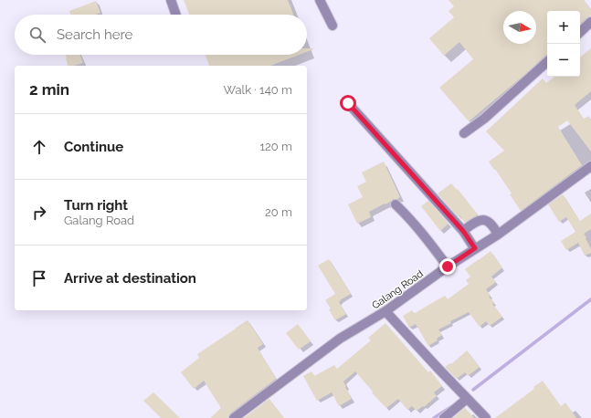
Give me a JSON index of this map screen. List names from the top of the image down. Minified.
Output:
{"streets":{"street":["Galang Road"]},"north":"right","page":{"map_buttons":["+","−"],"search":"Search here","heading":["2 min","Walk · 140 m"],"list":[["Continue","120 m"],["Turn right","Galang Road","20 m"],"Arrive at destination"]}}
